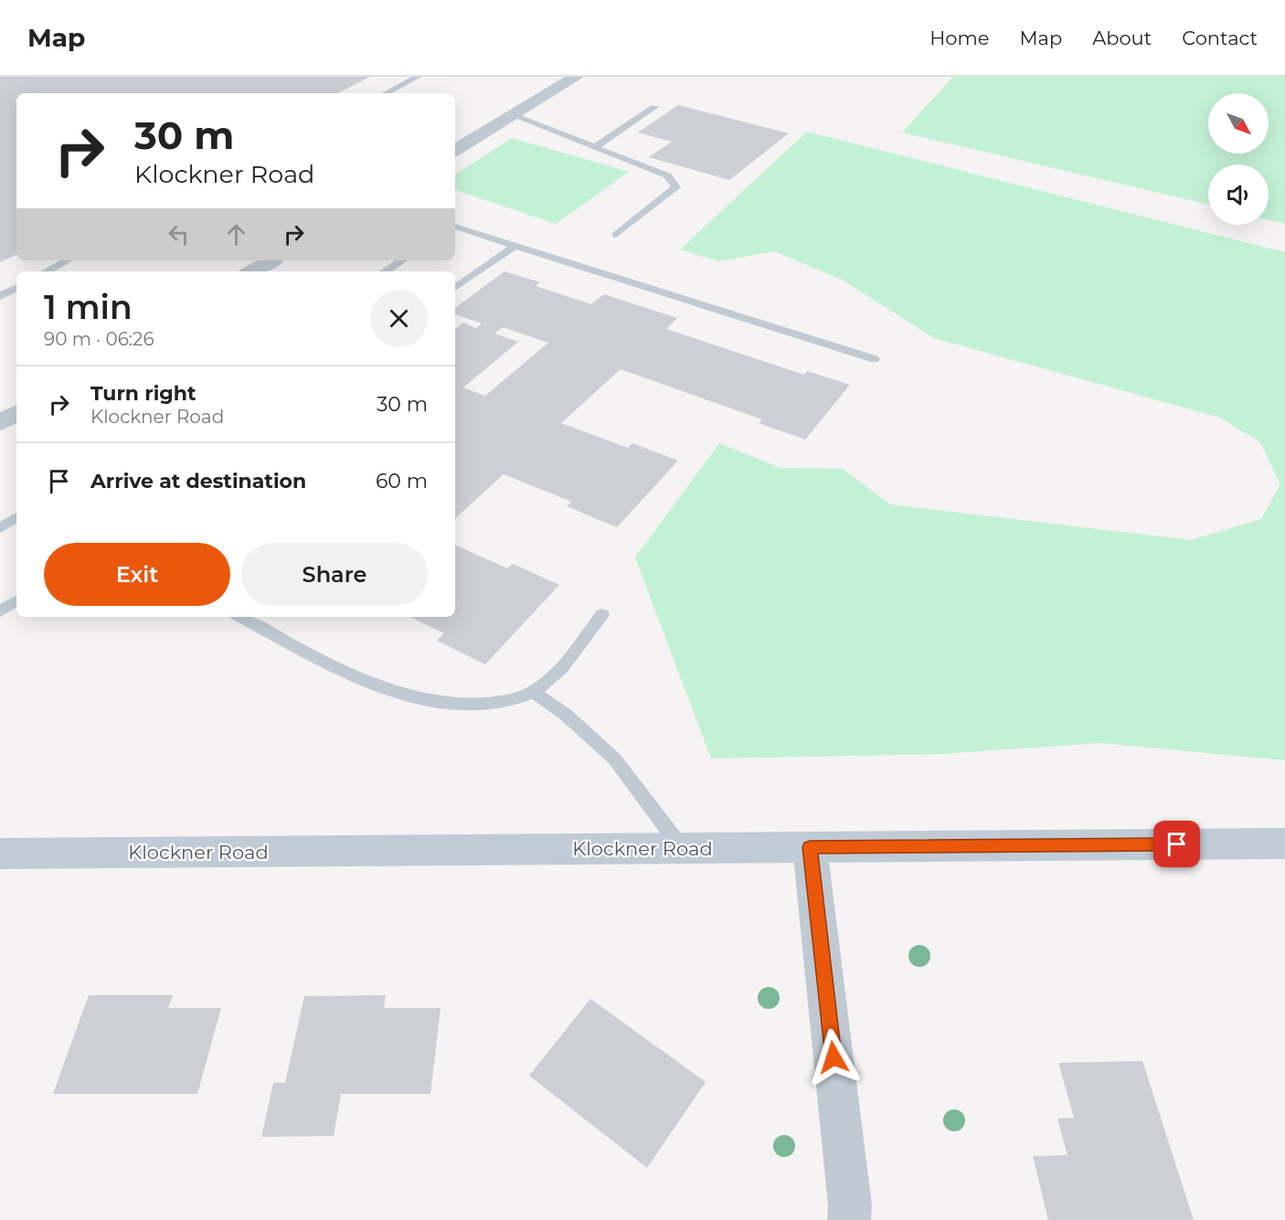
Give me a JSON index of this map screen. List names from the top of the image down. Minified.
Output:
{"streets":{"main road":["Klockner Road"]},"north":"bottom right","page":{"header":"Map","nav":["Home","Map","About","Contact"],"turn":["30 m","Klockner Road"],"heading":["1 min","90 m · 06:26"],"list":[{"name":"Turn right","note":"Klockner Road","value":"30 m"},{"name":"Arrive at destination","value":"60 m"}],"buttons":["Exit","Share"]}}
